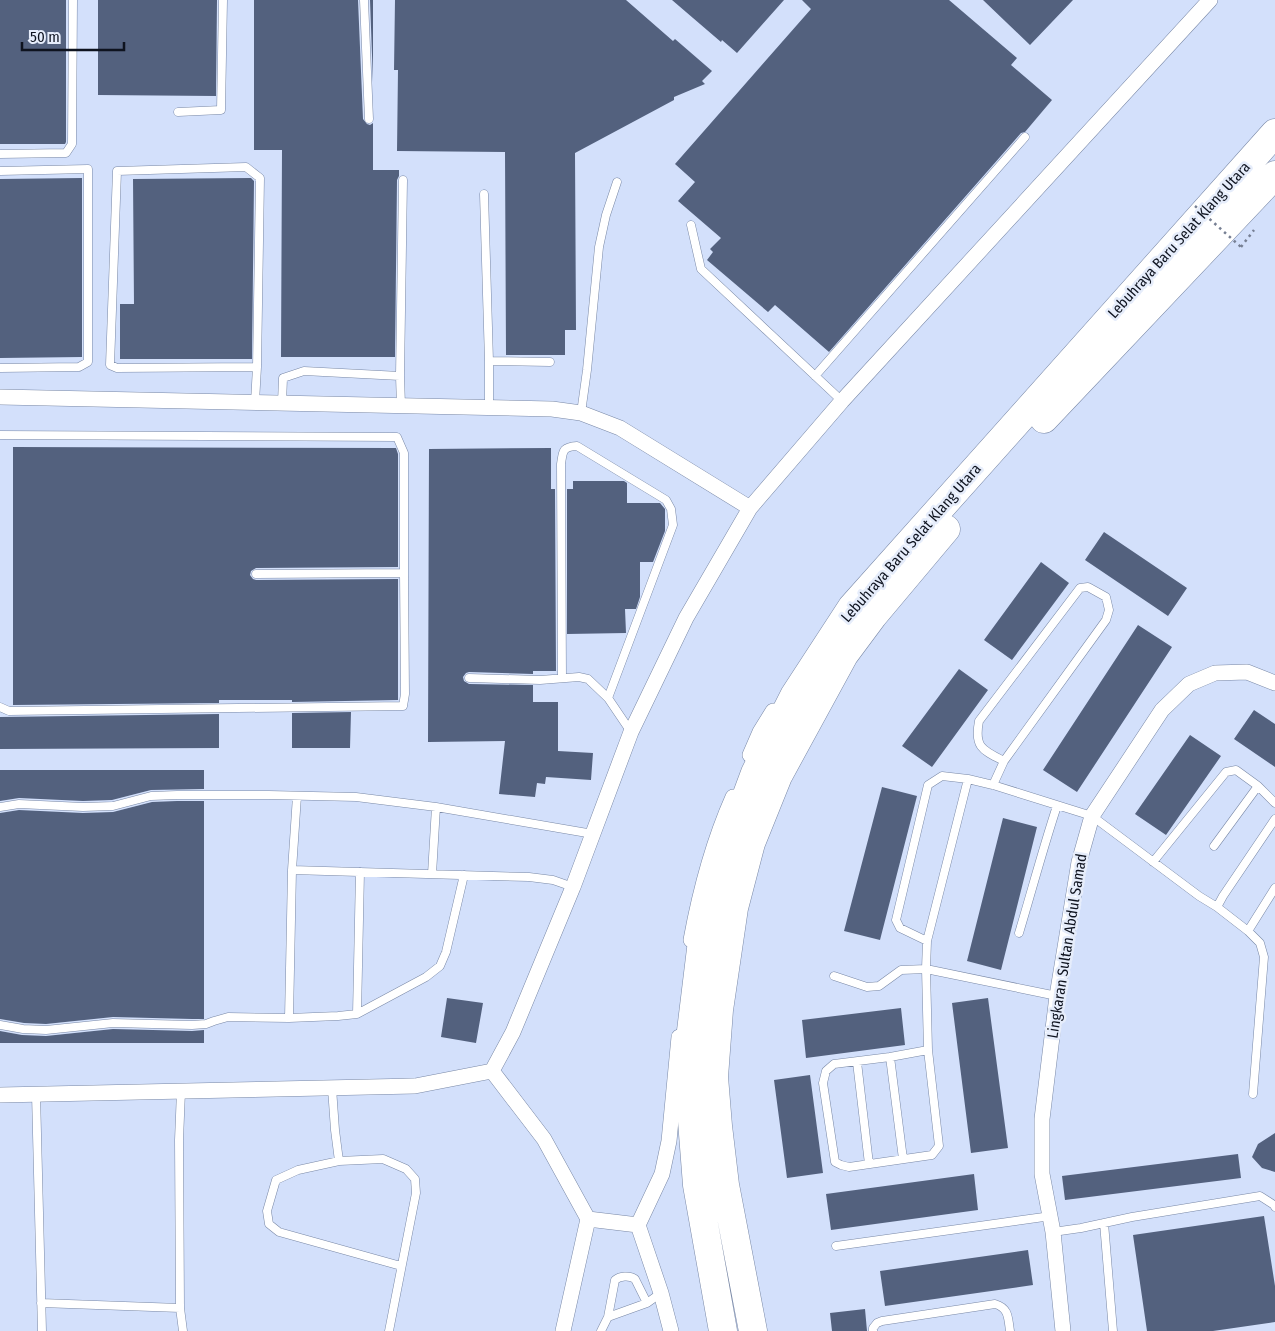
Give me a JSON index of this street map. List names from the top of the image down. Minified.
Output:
{"streets":{"highway":["Lebuhraya Baru Selat Klang Utara"],"street":["Lingkaran Sultan Abdul Samad"]},"scale_bar":"50 m"}
